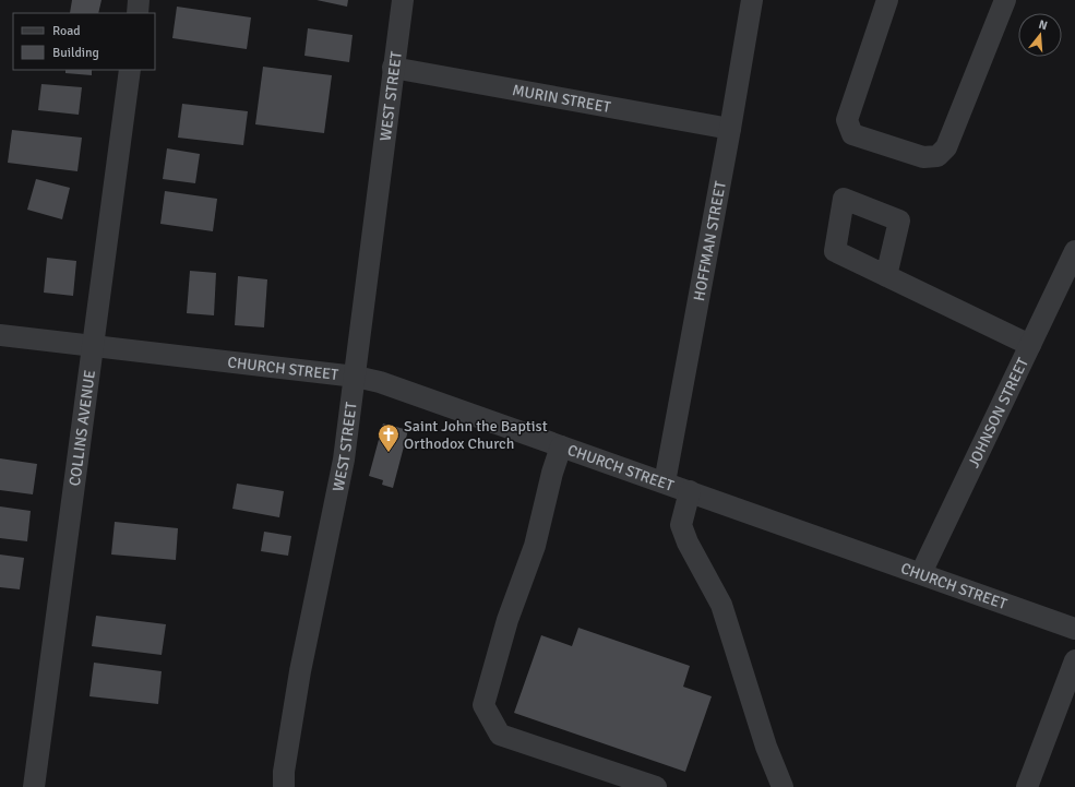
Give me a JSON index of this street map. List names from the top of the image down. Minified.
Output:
{"streets":{"street":["WEST STREET","MURIN STREET","HOFFMAN STREET","CHURCH STREET","JOHNSON STREET","COLLINS AVENUE"]},"crossings":[["WEST STREET","MURIN STREET"],["WEST STREET","CHURCH STREET"],["MURIN STREET","HOFFMAN STREET"],["HOFFMAN STREET","CHURCH STREET"],["CHURCH STREET","JOHNSON STREET"],["CHURCH STREET","COLLINS AVENUE"]],"places":{"church":["Saint John the Baptist Orthodox Church"]},"legend":["Road","Building"],"north":"top"}
